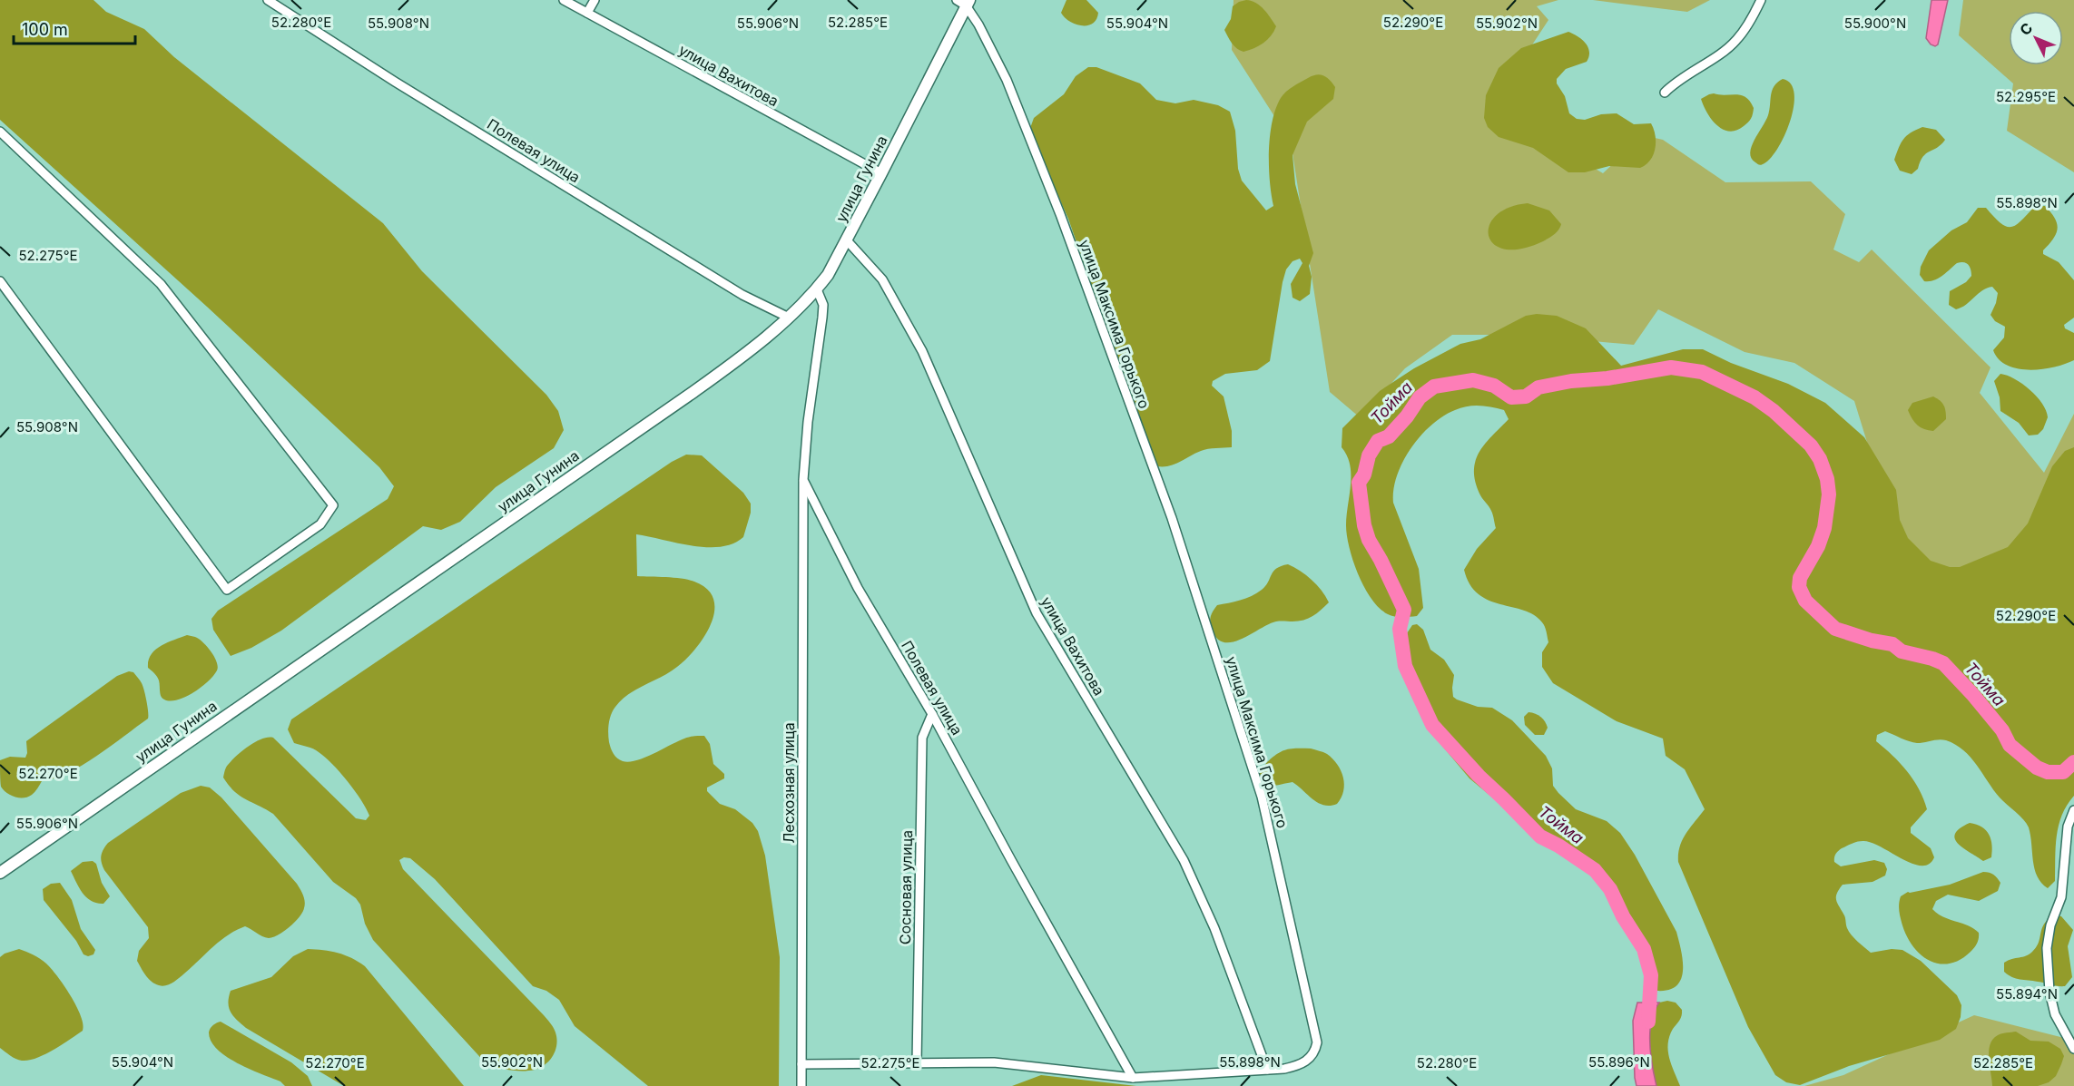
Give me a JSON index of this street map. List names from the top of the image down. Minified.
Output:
{"streets":{"main road":["улица Гунина"],"street":["улица Вахитова","Полевая улица","улица Максима Горького","Лесхозная улица","Сосновая улица"]},"crossings":[["улица Вахитова","улица Гунина"],["улица Вахитова","улица Максима Горького"],["Полевая улица","улица Гунина"],["Полевая улица","улица Максима Горького"],["Полевая улица","Лесхозная улица"],["Полевая улица","Сосновая улица"],["улица Гунина","улица Максима Горького"],["улица Максима Горького","Лесхозная улица"],["улица Максима Горького","Сосновая улица"]],"water":["Тойма"],"scale_bar":"100 m","north":"top left","coordinates":["52.280°E","52.285°E","52.290°E","55.908°N","55.906°N","55.904°N","55.902°N","55.900°N","52.295°E","55.898°N","52.275°E","52.270°E","55.894°N","55.896°N"]}
